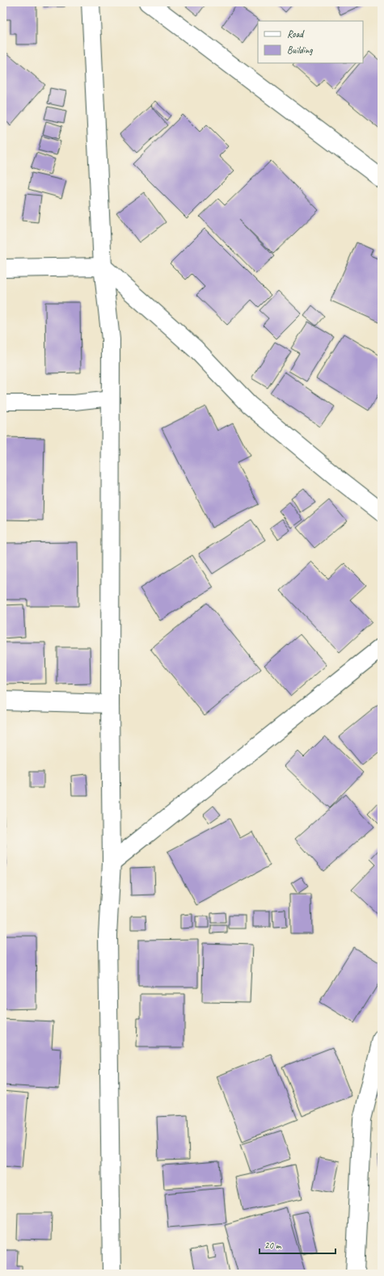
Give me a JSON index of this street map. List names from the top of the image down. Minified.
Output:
{"legend":["Road","Building"],"scale_bar":"20 m"}
